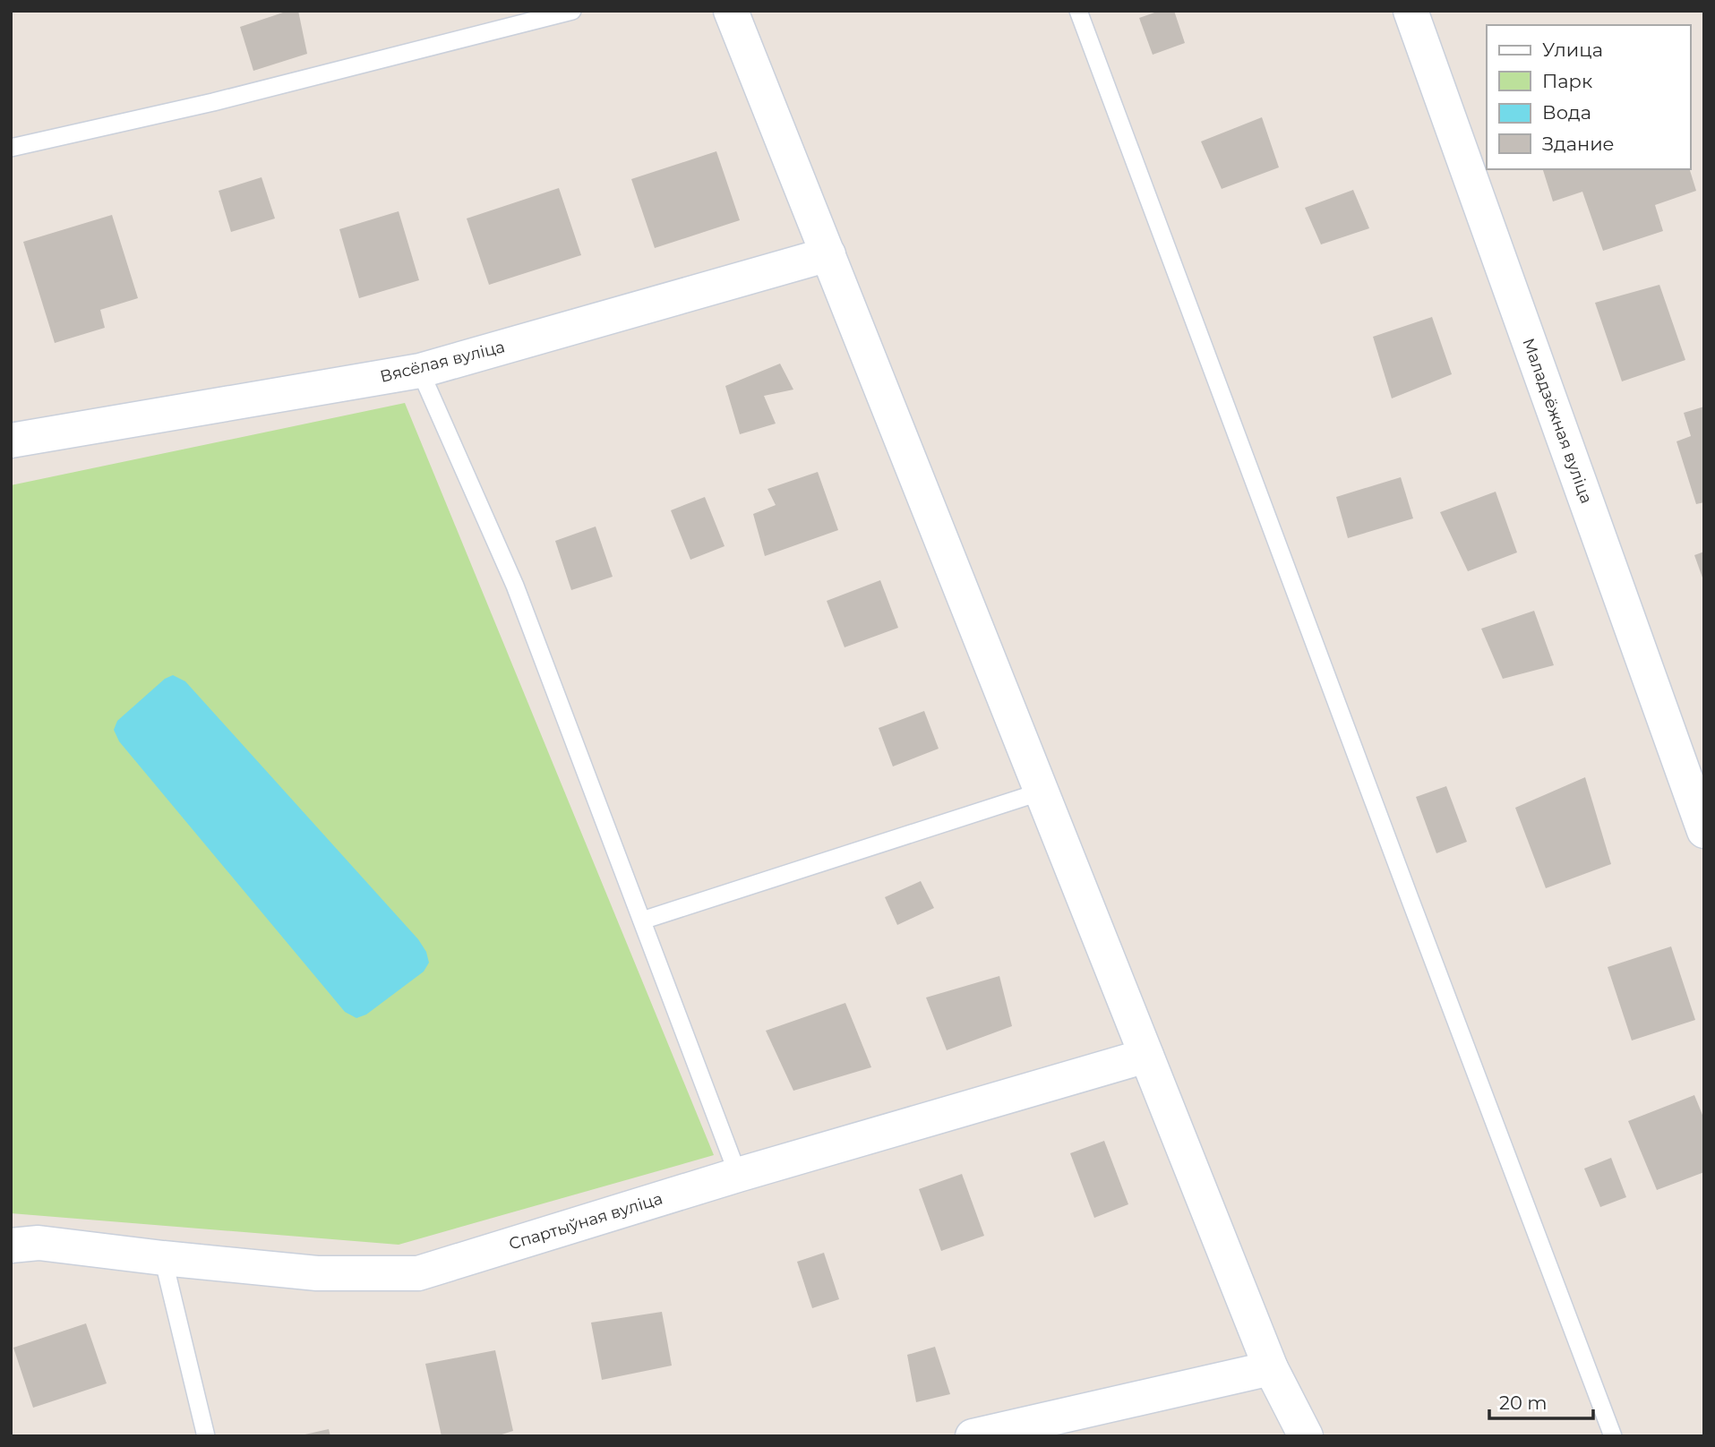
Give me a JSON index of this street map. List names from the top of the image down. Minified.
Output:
{"streets":{"street":["Вясёлая вуліца","Маладзёжная вуліца","Спартыўная вуліца"]},"legend":["Улица","Парк","Вода","Здание"],"scale_bar":"20 m"}
